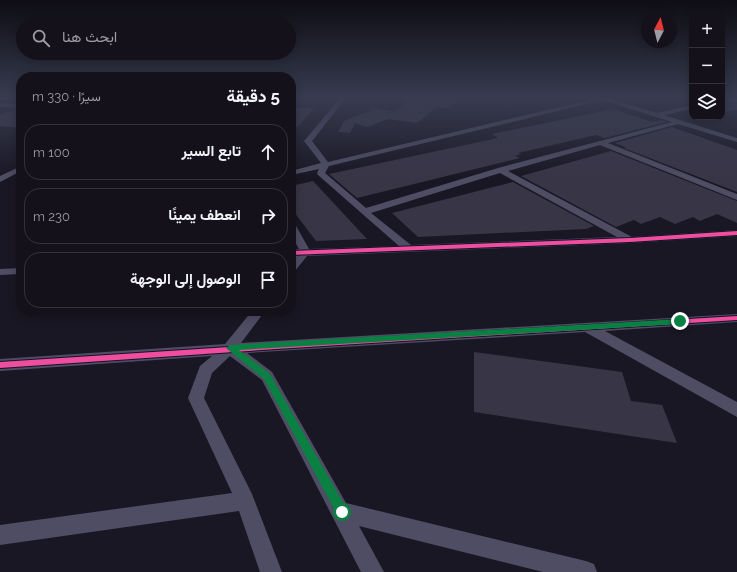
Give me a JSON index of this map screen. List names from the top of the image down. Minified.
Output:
{"north":"top","page":{"map_buttons":["+","−"],"search":"ابحث هنا","heading":["5 دقيقة","سيرًا · 330 m"],"list":[["تابع السير","100 m"],["انعطف يمينًا","230 m"],"الوصول إلى الوجهة"]}}
